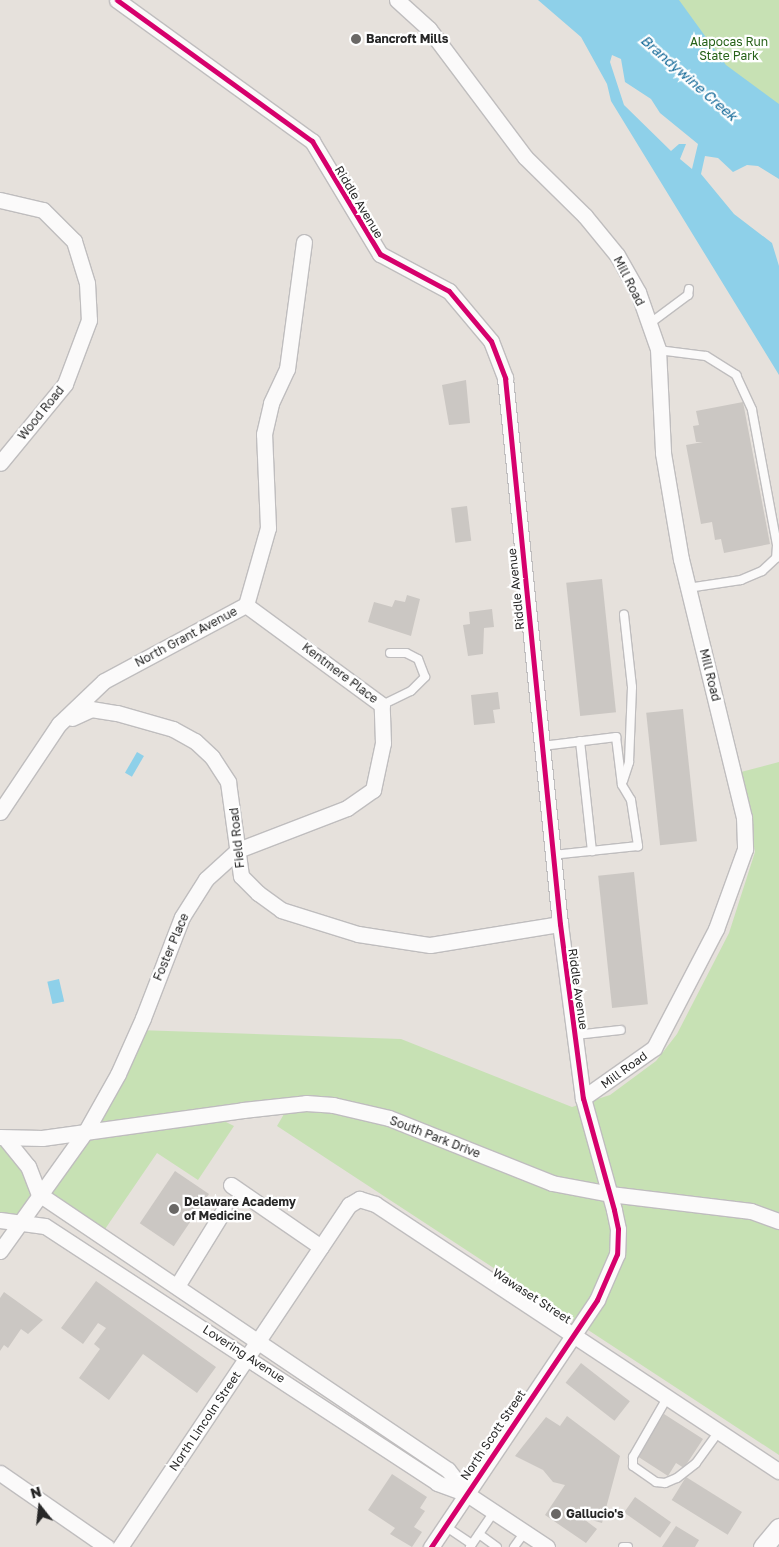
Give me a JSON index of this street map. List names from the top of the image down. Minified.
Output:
{"streets":{"street":["Riddle Avenue","Mill Road","Wood Road","North Grant Avenue","Kentmere Place","Field Road","Foster Place","South Park Drive","Wawaset Street","Lovering Avenue","North Lincoln Street","North Scott Street"]},"crossings":[["Riddle Avenue","Mill Road"],["Riddle Avenue","Field Road"],["Riddle Avenue","South Park Drive"],["Riddle Avenue","Wawaset Street"],["Riddle Avenue","North Scott Street"],["North Grant Avenue","Kentmere Place"],["North Grant Avenue","Field Road"],["Kentmere Place","Foster Place"],["Field Road","Foster Place"],["Foster Place","South Park Drive"],["Foster Place","Lovering Avenue"],["Wawaset Street","North Lincoln Street"],["Wawaset Street","North Scott Street"],["Lovering Avenue","North Lincoln Street"],["Lovering Avenue","North Scott Street"]],"water":["Brandywine Creek"],"parks":["Alapocas Run State Park"],"places":["Bancroft Mills","Delaware Academy of Medicine","Gallucio's"],"north":"top"}
